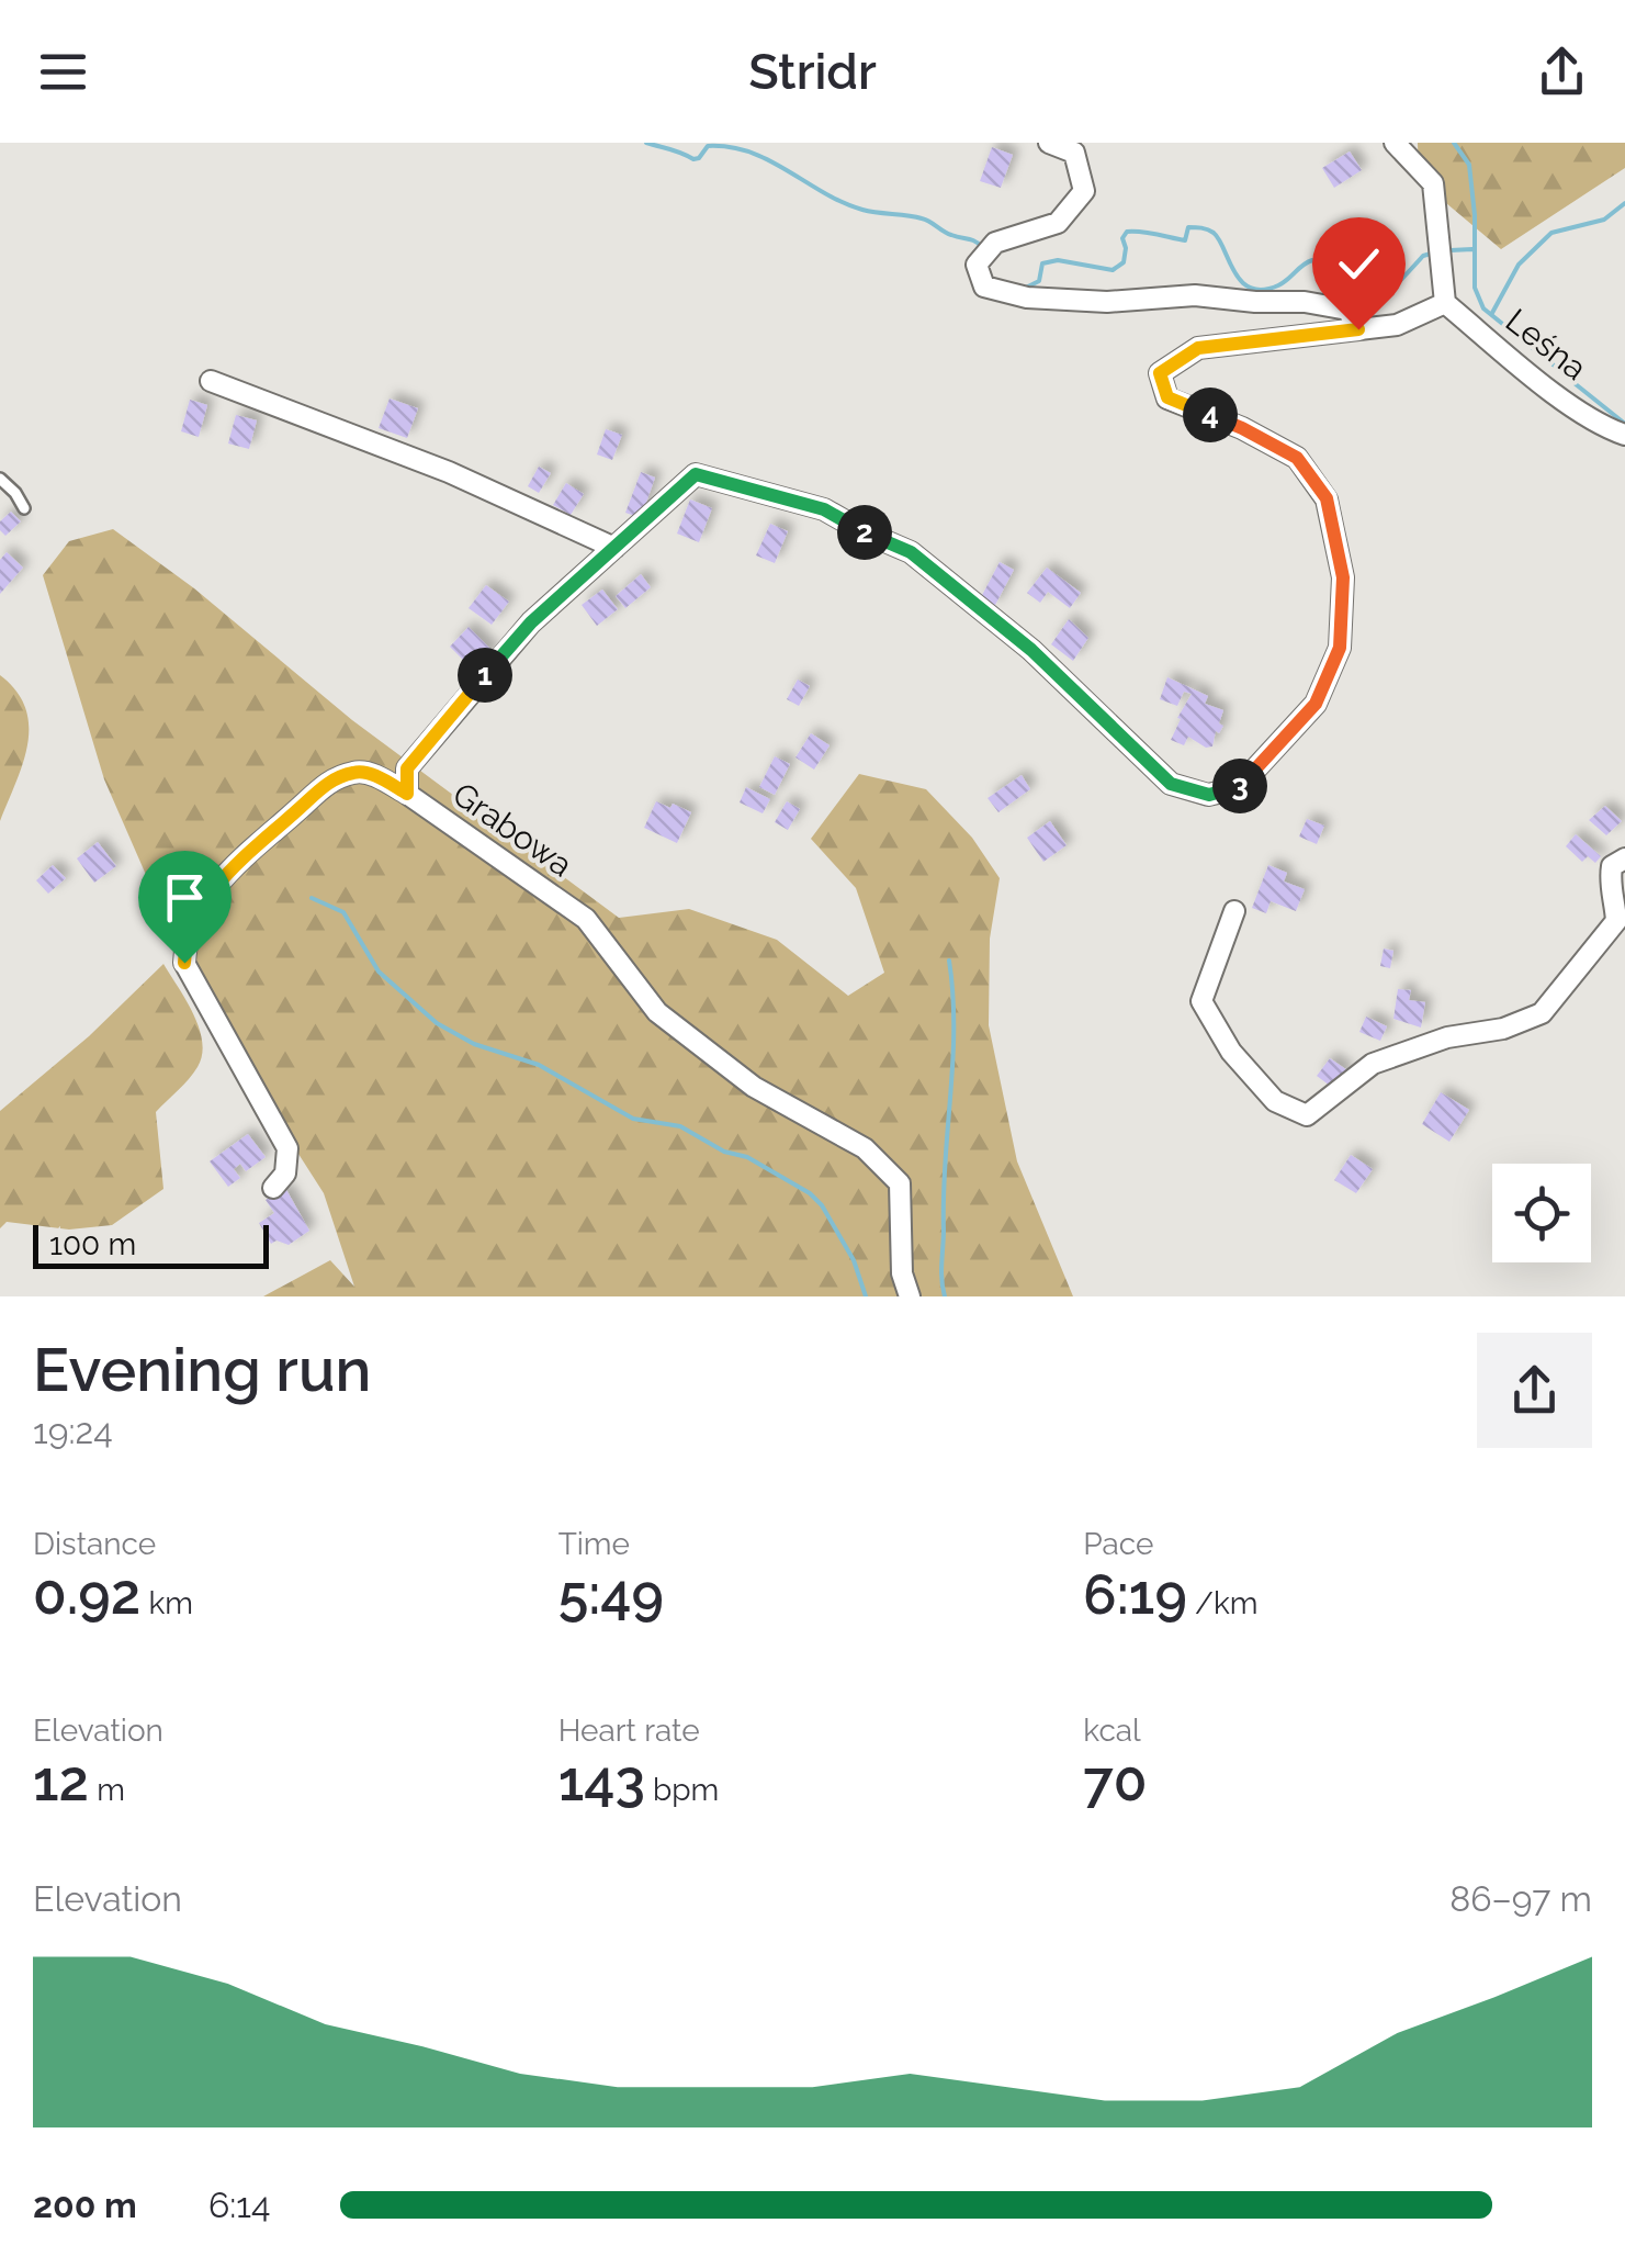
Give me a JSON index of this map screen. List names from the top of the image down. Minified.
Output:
{"streets":{"street":["Leśna","Grabowa"]},"crossings":[["Leśna","Grabowa"]],"scale_bar":"100 m","page":{"header":"Stridr","pins":["4","2","1","3"],"scale":"100 m","heading":["Evening run","19:24"],"stats":[["Distance","0.92 km"],["Time","5:49"],["Pace","6:19 /km"],["Elevation","12 m"],["Heart rate","143 bpm"],["kcal","70"]],"chart":["Elevation","86–97 m"],"list":[{"name":"200 m","note":"6:14"}]}}
